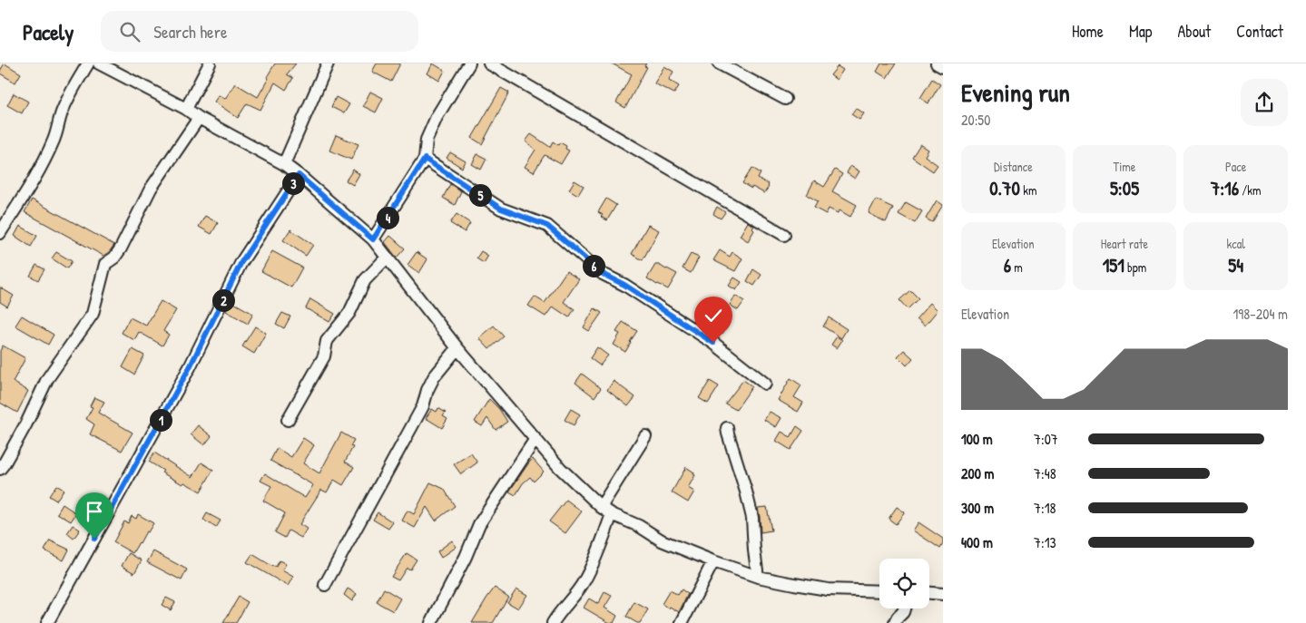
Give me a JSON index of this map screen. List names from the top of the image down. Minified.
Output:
{"page":{"header":"Pacely","search":"Search here","nav":["Home","Map","About","Contact"],"heading":["Evening run","20:50"],"stats":[["Distance","0.70 km"],["Time","5:05"],["Pace","7:16 /km"],["Elevation","6 m"],["Heart rate","151 bpm"],["kcal","54"]],"pins":["3","5","4","6","2","1"],"chart":["Elevation","198–204 m"],"list":[{"name":"100 m","note":"7:07"},{"name":"200 m","note":"7:48"},{"name":"300 m","note":"7:18"},{"name":"400 m","note":"7:13"}]}}
